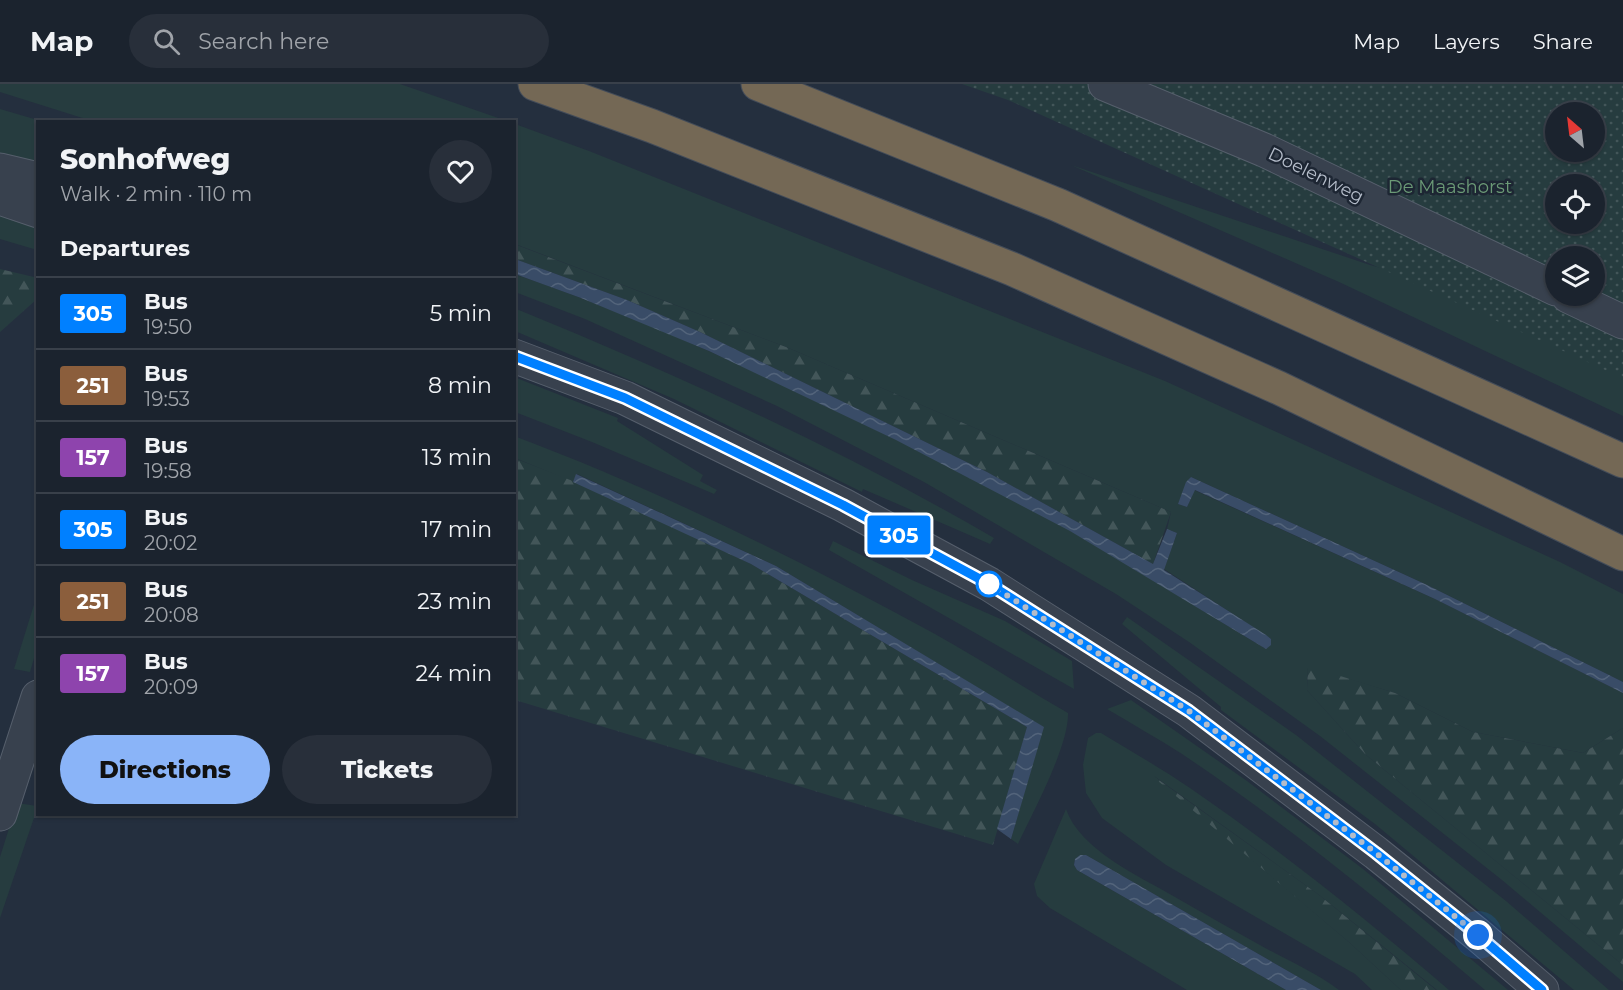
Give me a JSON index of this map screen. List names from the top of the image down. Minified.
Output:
{"streets":{"street":["Doelenweg"]},"parks":["De Maashorst"],"lines":["bus line 305"],"north":"top left","page":{"header":"Map","search":"Search here","nav":["Map","Layers","Share"],"on_map":"305","heading":[["Sonhofweg","Walk · 2 min · 110 m"],"Departures"],"list":[{"mark":"305","name":"Bus","note":"19:50","value":"5 min"},{"mark":"251","name":"Bus","note":"19:53","value":"8 min"},{"mark":"157","name":"Bus","note":"19:58","value":"13 min"},{"mark":"305","name":"Bus","note":"20:02","value":"17 min"},{"mark":"251","name":"Bus","note":"20:08","value":"23 min"},{"mark":"157","name":"Bus","note":"20:09","value":"24 min"}],"buttons":["Directions","Tickets"]}}
